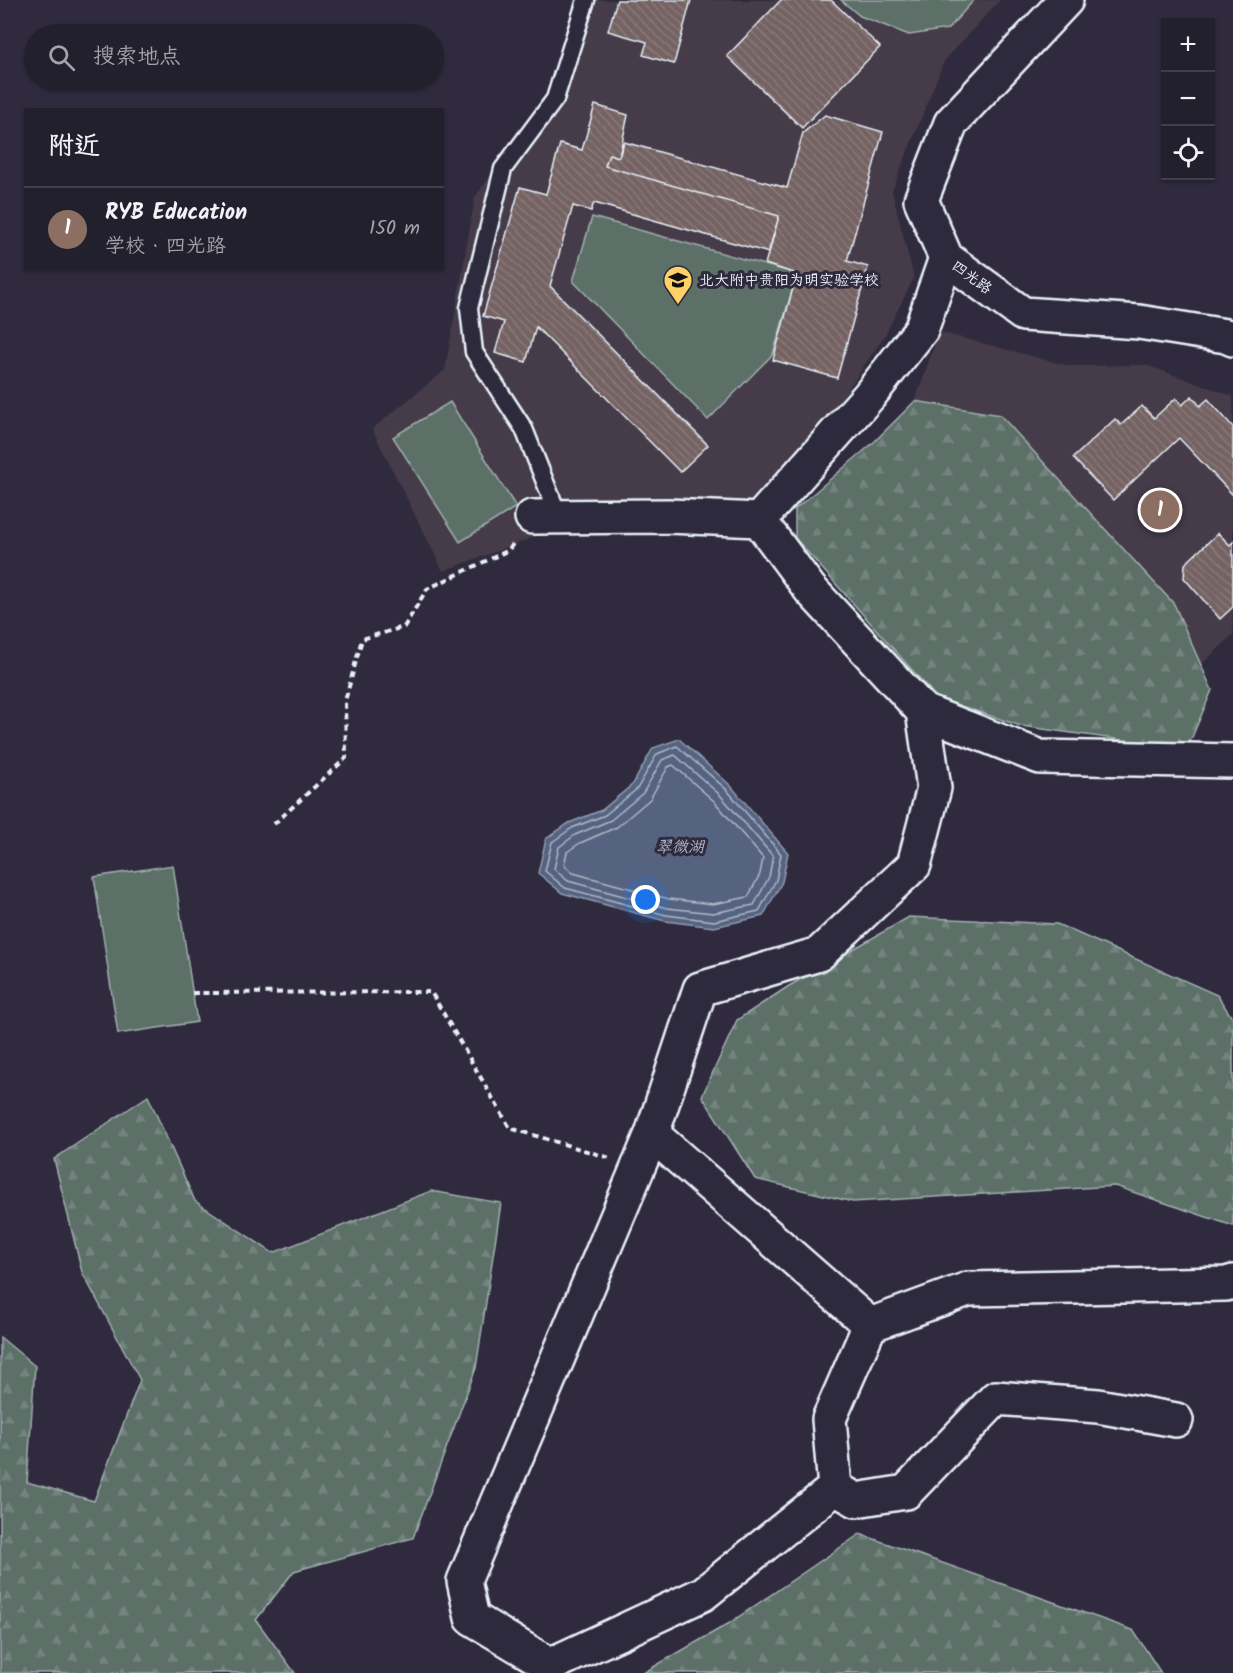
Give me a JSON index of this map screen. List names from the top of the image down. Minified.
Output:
{"streets":{"street":["四光路"]},"water":["翠微湖"],"places":{"school or university":["北大附中贵阳为明实验学校"]},"page":{"map_buttons":["+","−"],"search":"搜索地点","heading":"附近","list":[{"mark":"1","name":"RYB Education","note":"学校 · 四光路","value":"150 m"}],"pins":"1"}}
